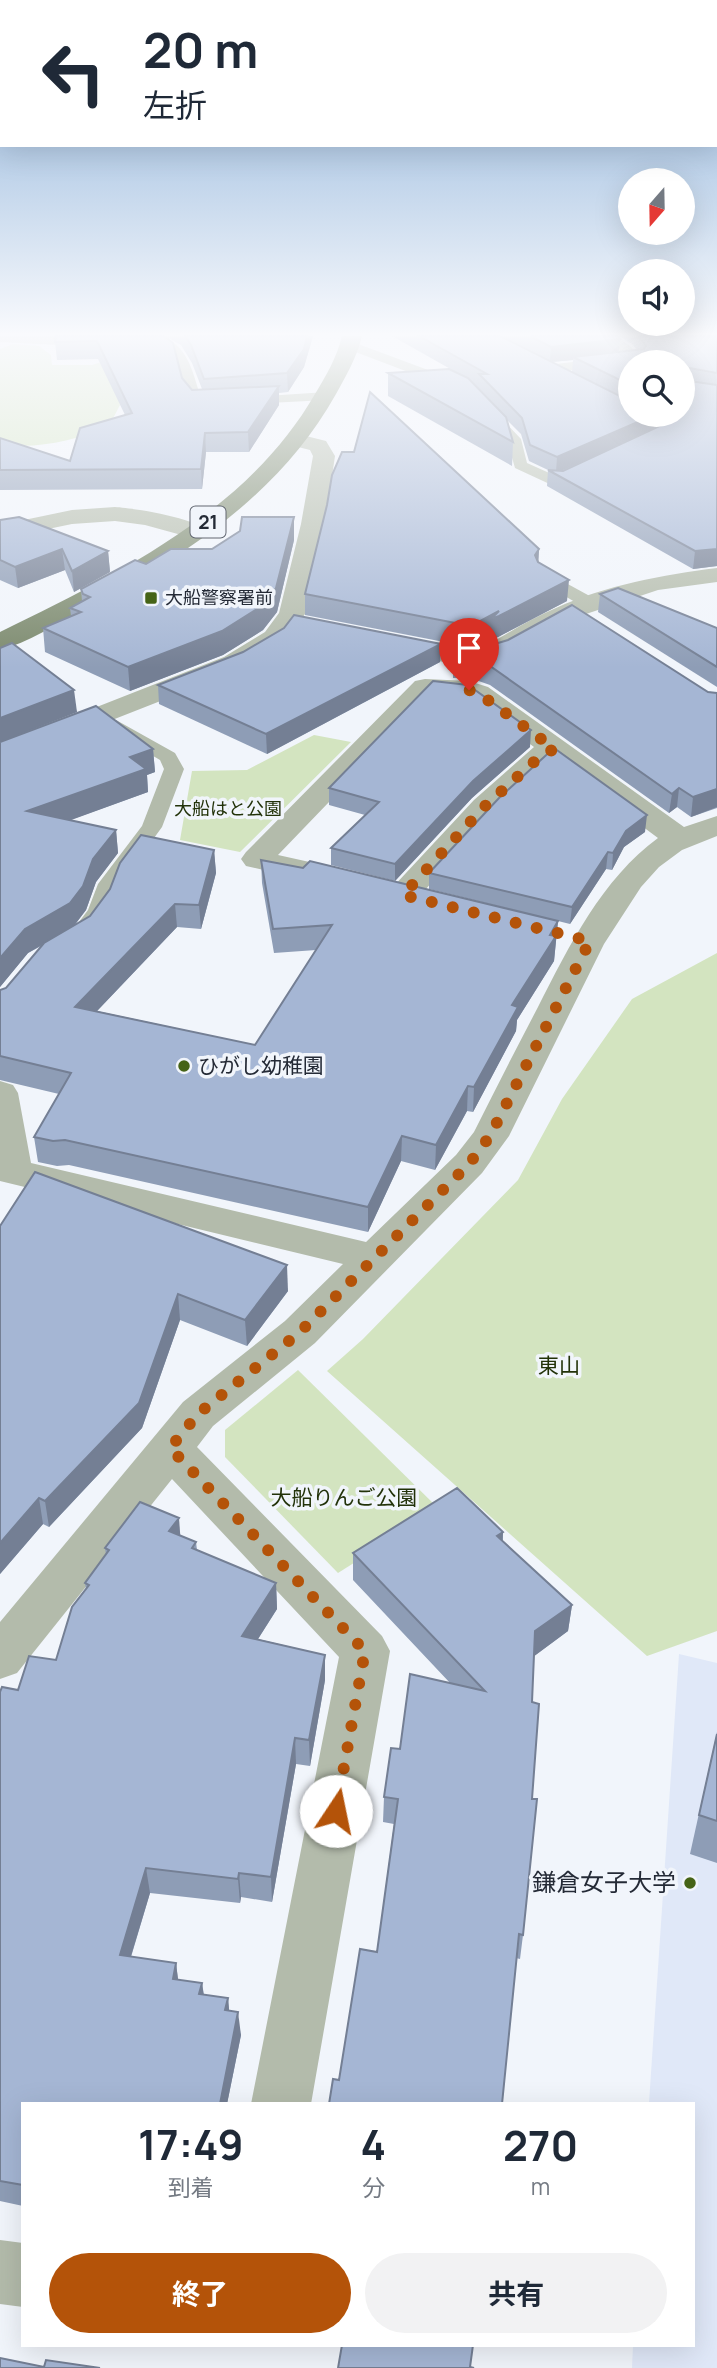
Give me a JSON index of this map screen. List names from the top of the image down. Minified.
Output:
{"streets":{"main road":["21"]},"parks":["大船はと公園","東山","大船りんご公園"],"places":{"transit":["大船警察署前"],"other":["ひがし幼稚園","鎌倉女子大学"]},"north":"bottom","page":{"turn":["20 m","左折"],"eta":["17:49","到着","4","分","270","m"],"buttons":["終了","共有"]}}
